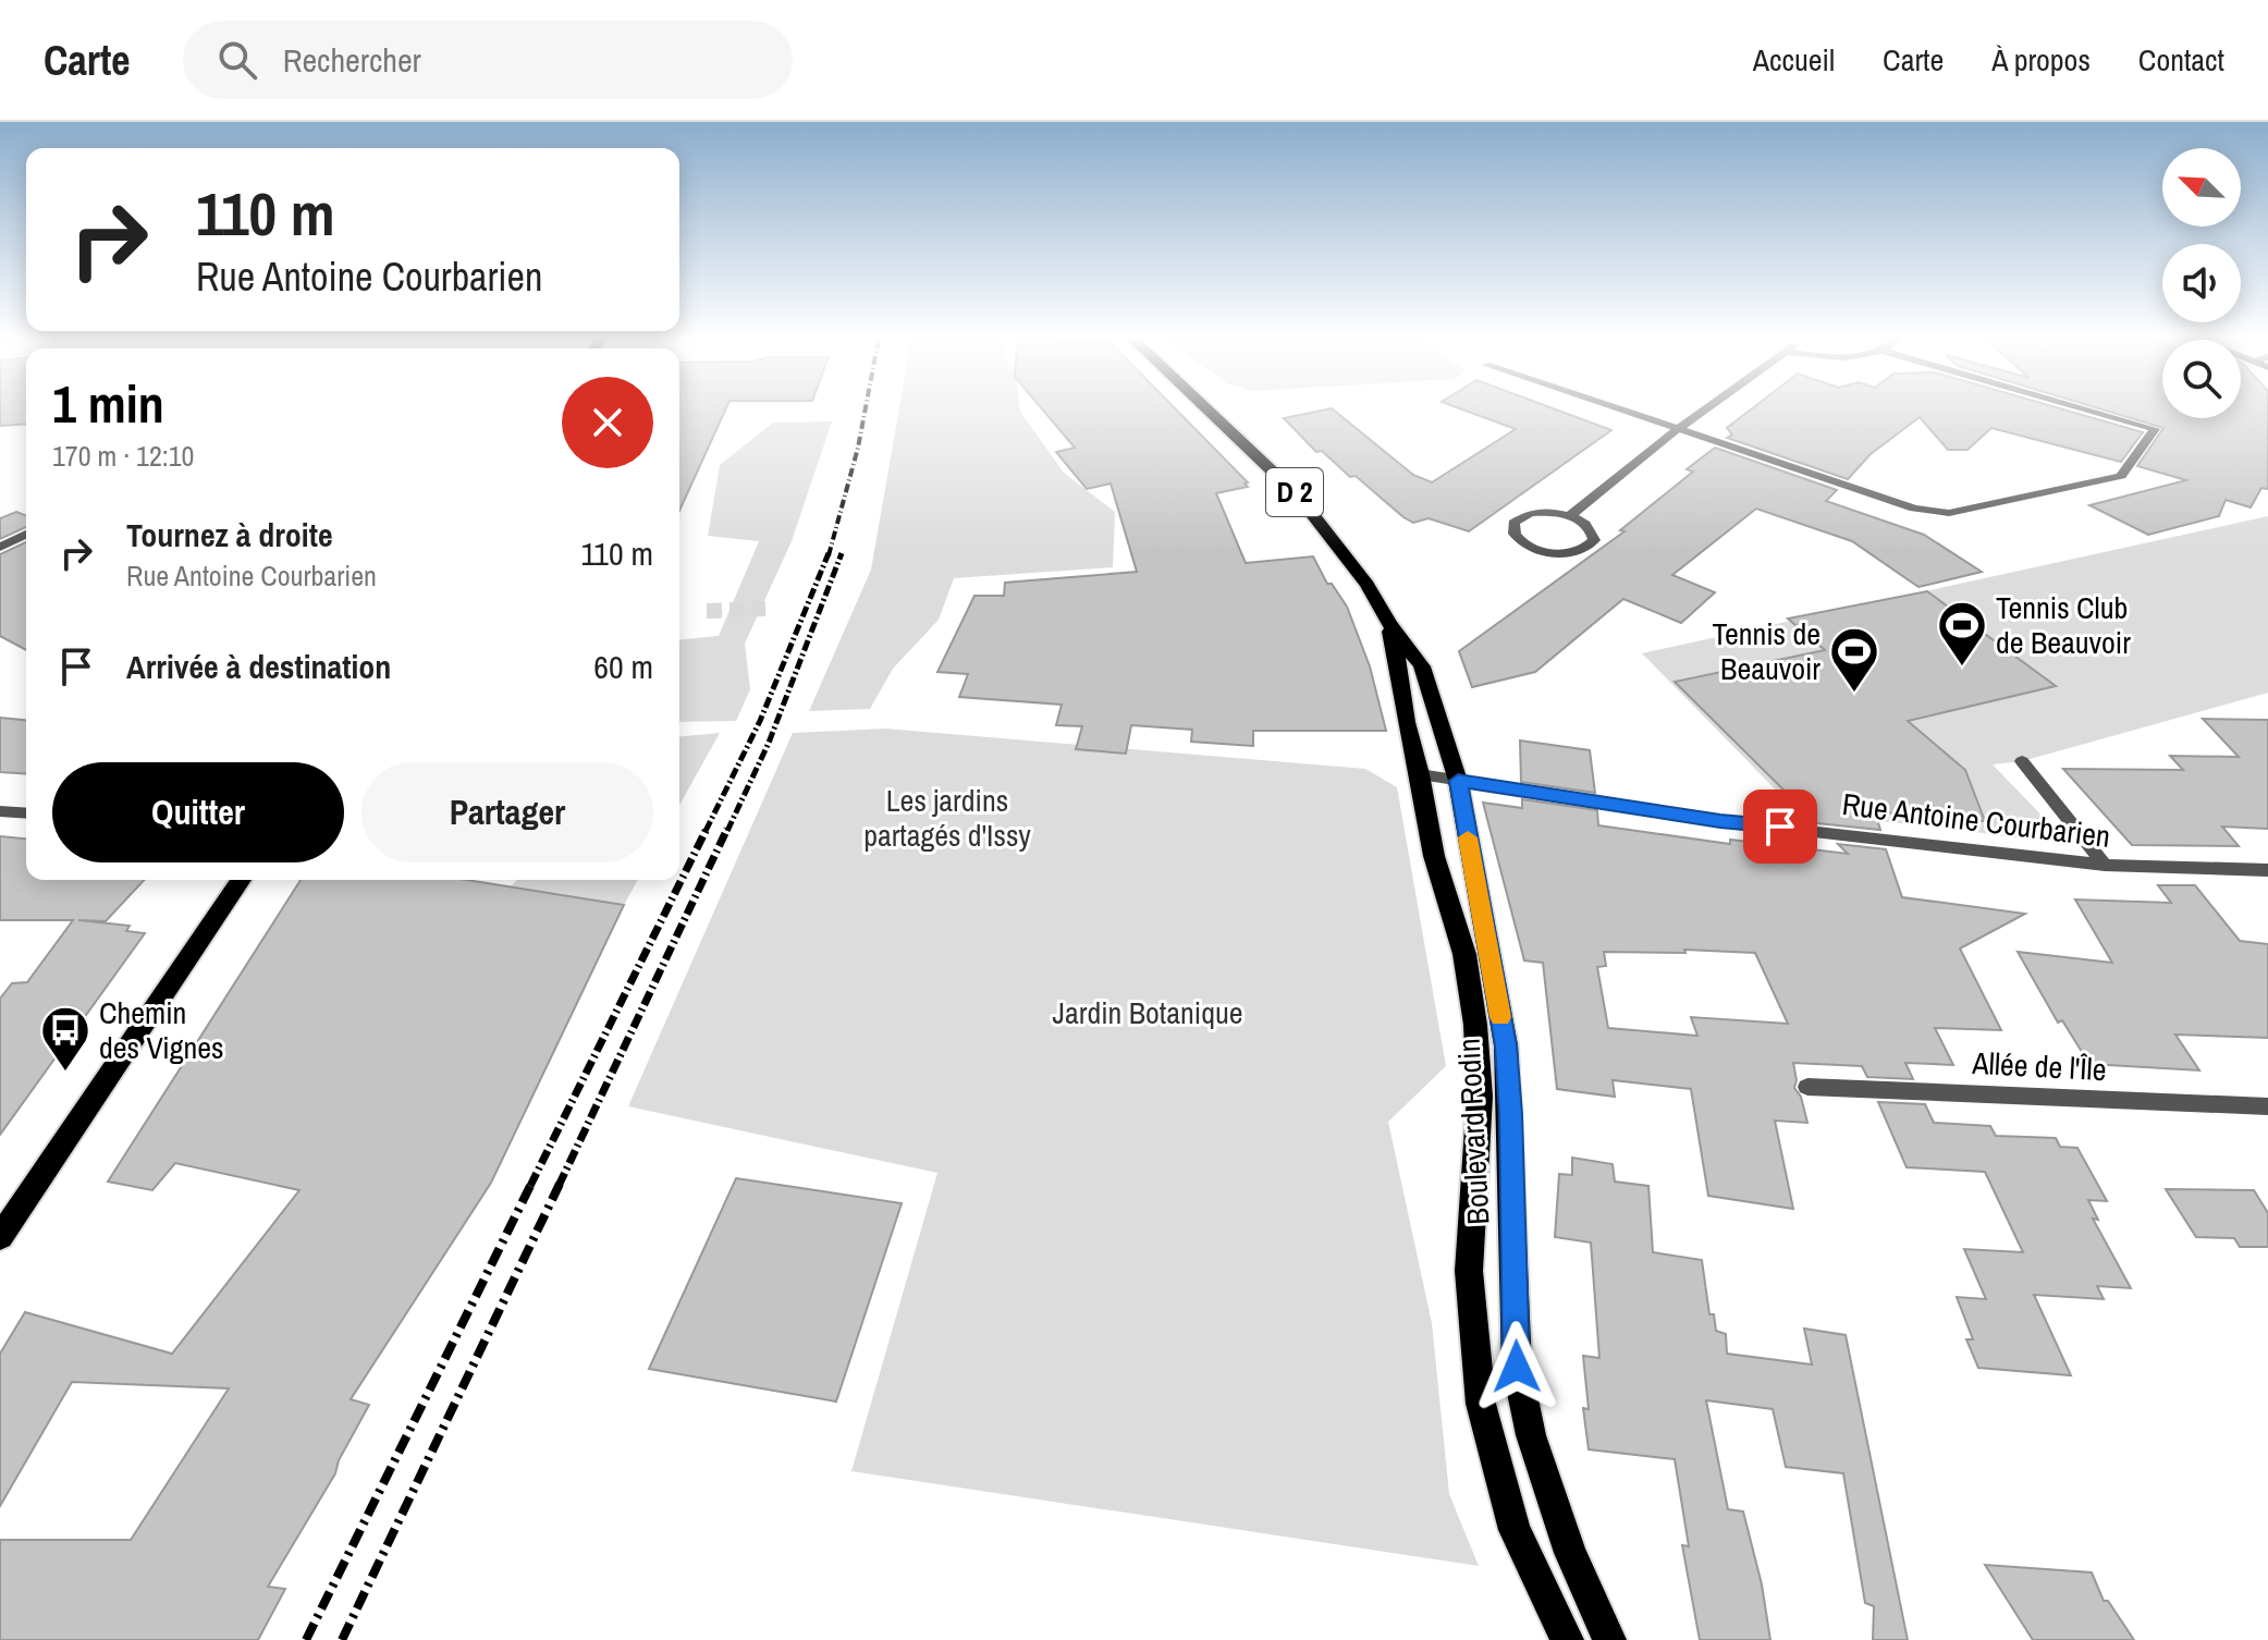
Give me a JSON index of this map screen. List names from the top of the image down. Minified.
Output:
{"streets":{"main road":["D 2","Boulevard Rodin"],"street":["Rue Antoine Courbarien","Allée de l'Île"]},"crossings":[["Rue Antoine Courbarien","Boulevard Rodin"]],"parks":["Les jardins partagés d'Issy","Jardin Botanique"],"places":{"sports":["Tennis Club de Beauvoir","Tennis de Beauvoir"],"bus stop":["Chemin des Vignes"]},"north":"top left","page":{"header":"Carte","search":"Rechercher","nav":["Accueil","Carte","À propos","Contact"],"turn":["110 m","Rue Antoine Courbarien"],"heading":["1 min","170 m · 12:10"],"list":[{"name":"Tournez à droite","note":"Rue Antoine Courbarien","value":"110 m"},{"name":"Arrivée à destination","value":"60 m"}],"buttons":["Quitter","Partager"]}}
